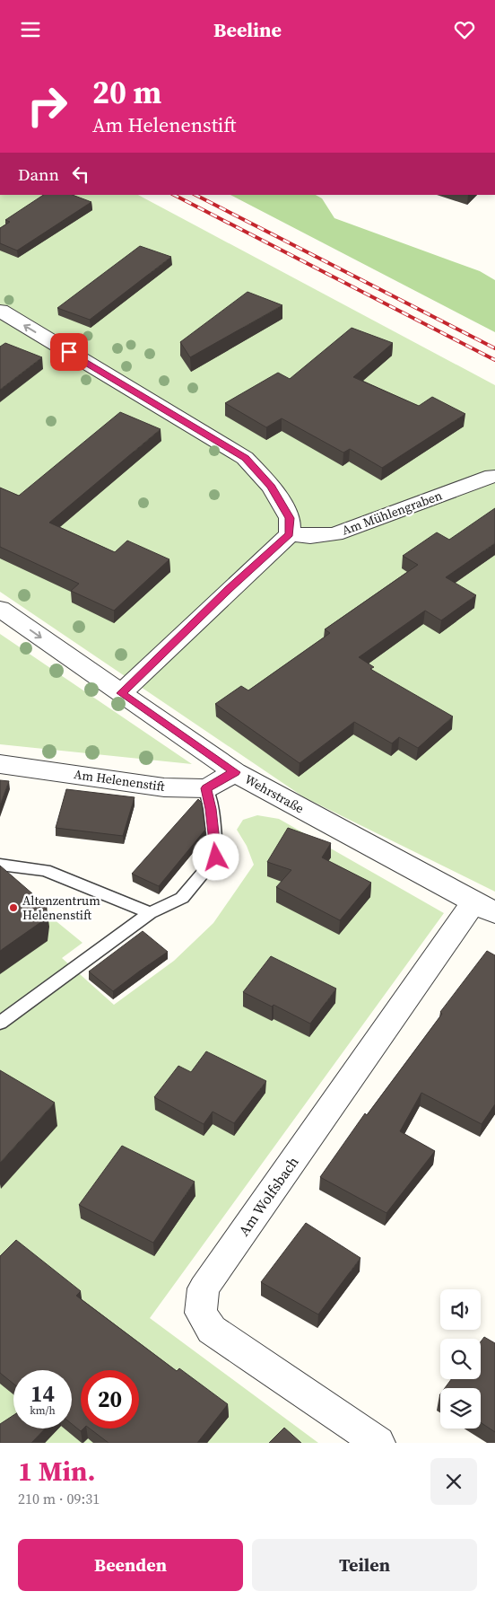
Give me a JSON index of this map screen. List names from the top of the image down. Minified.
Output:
{"streets":{"street":["Am Mühlengraben","Am Helenenstift","Wehrstraße","Am Wolfsbach"]},"crossings":[["Wehrstraße","Am Wolfsbach"]],"places":["Altenzentrum Helenenstift"],"page":{"header":"Beeline","turn":["20 m","Am Helenenstift"],"then":"Dann","speed":"14 km/h","limit":"20","heading":["1 Min.","210 m · 09:31"],"buttons":["Beenden","Teilen"]}}
